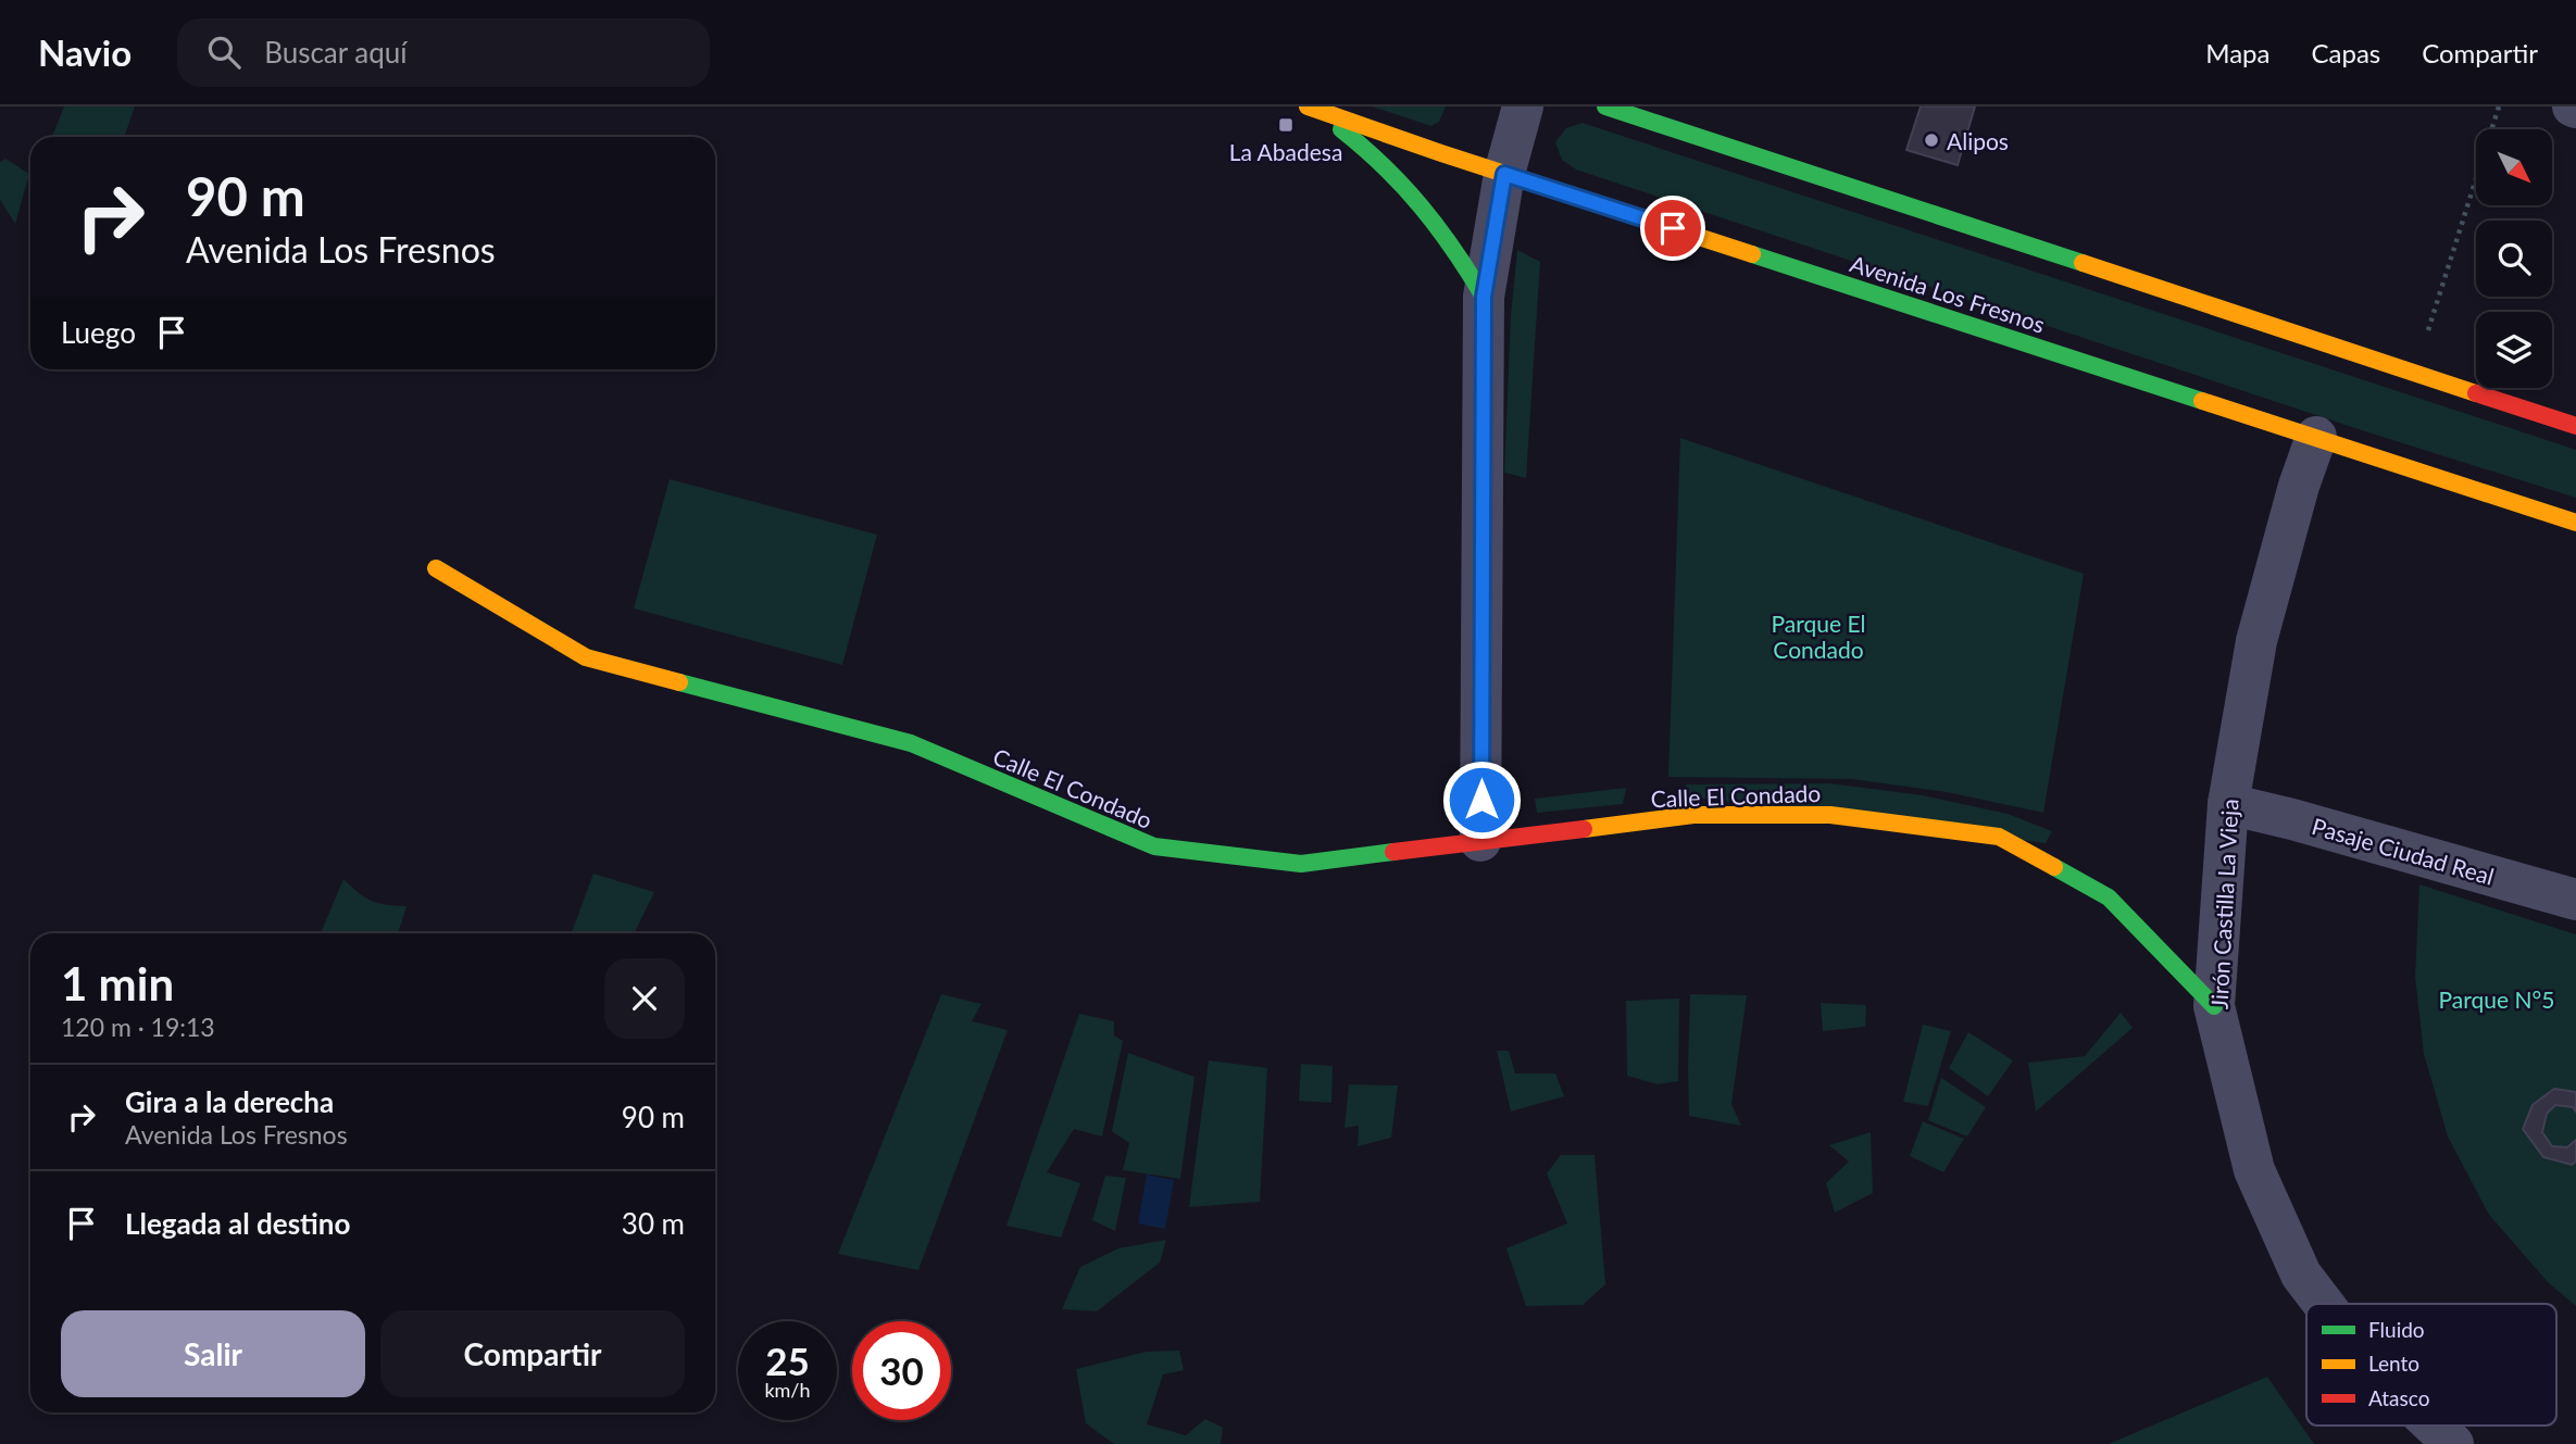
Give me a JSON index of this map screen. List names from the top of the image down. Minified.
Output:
{"streets":{"main road":["Avenida Los Fresnos","Calle El Condado"],"street":["Pasaje Ciudad Real","Jirón Castilla La Vieja"]},"crossings":[["Avenida Los Fresnos","Jirón Castilla La Vieja"],["Calle El Condado","Jirón Castilla La Vieja"],["Pasaje Ciudad Real","Jirón Castilla La Vieja"]],"parks":["Parque El Condado","Parque N°5"],"places":{"transit":["La Abadesa"],"other":["Alipos"]},"legend":["Fluido","Lento","Atasco"],"north":"bottom right","page":{"header":"Navio","search":"Buscar aquí","nav":["Mapa","Capas","Compartir"],"turn":["90 m","Avenida Los Fresnos"],"then":"Luego","heading":["1 min","120 m · 19:13"],"list":[{"name":"Gira a la derecha","note":"Avenida Los Fresnos","value":"90 m"},{"name":"Llegada al destino","value":"30 m"}],"buttons":["Salir","Compartir"],"speed":"25 km/h","limit":"30"}}
